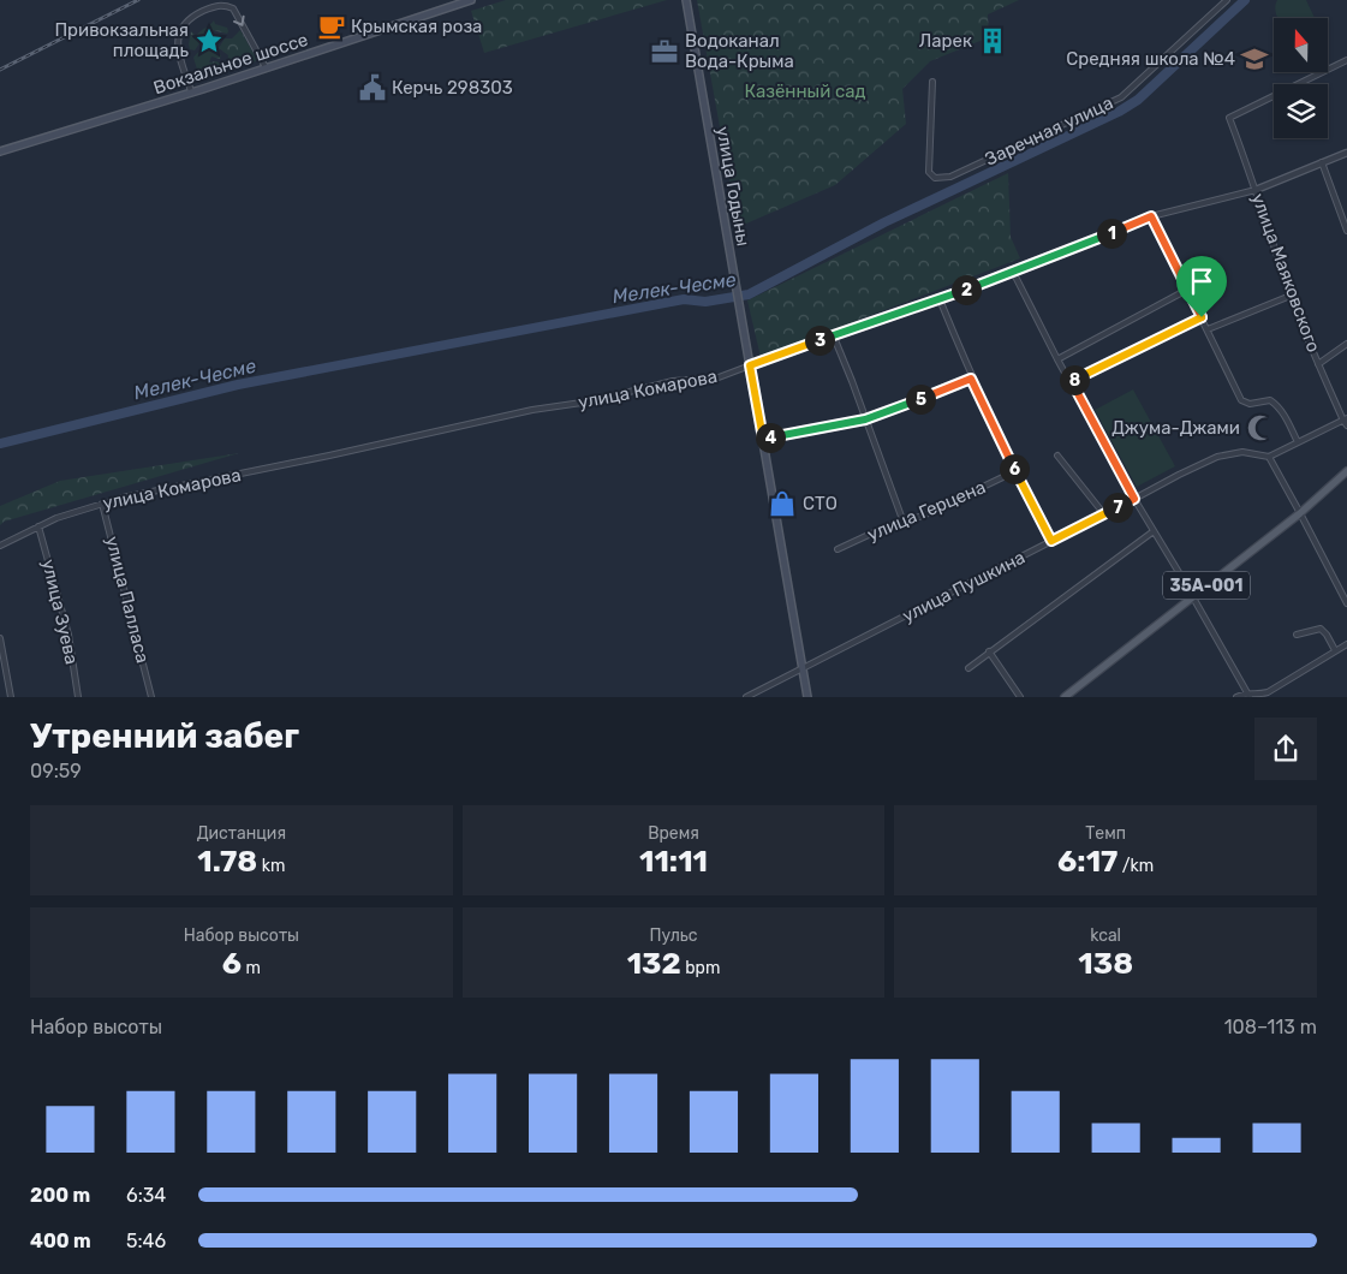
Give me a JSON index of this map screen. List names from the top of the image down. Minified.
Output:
{"streets":{"main road":["Вокзальное шоссе","улица Годыны","35А-001"],"street":["Заречная улица","улица Маяковского","улица Комарова","улица Герцена","улица Пушкина","улица Палласа","улица Зуева"]},"crossings":[["улица Годыны","улица Комарова"],["улица Годыны","улица Пушкина"],["улица Маяковского","улица Комарова"],["улица Комарова","улица Палласа"],["улица Комарова","улица Зуева"]],"water":["Мелек-Чесме"],"parks":["Казённый сад"],"places":{"cafe":["Крымская роза"],"place":["Привокзальная площадь"],"building":["Ларек"],"office":["Водоканал Вода-Крыма"],"school or university":["Средняя школа №4"],"public building":["Керчь 298303"],"mosque":["Джума-Джами"],"shop":["СТО"]},"north":"top","page":{"pins":["1","2","3","8","5","4","6","7"],"heading":["Утренний забег","09:59"],"stats":[["Дистанция","1.78 km"],["Время","11:11"],["Темп","6:17 /km"],["Набор высоты","6 m"],["Пульс","132 bpm"],["kcal","138"]],"chart":["Набор высоты","108–113 m"],"list":[{"name":"200 m","note":"6:34"},{"name":"400 m","note":"5:46"}]}}
